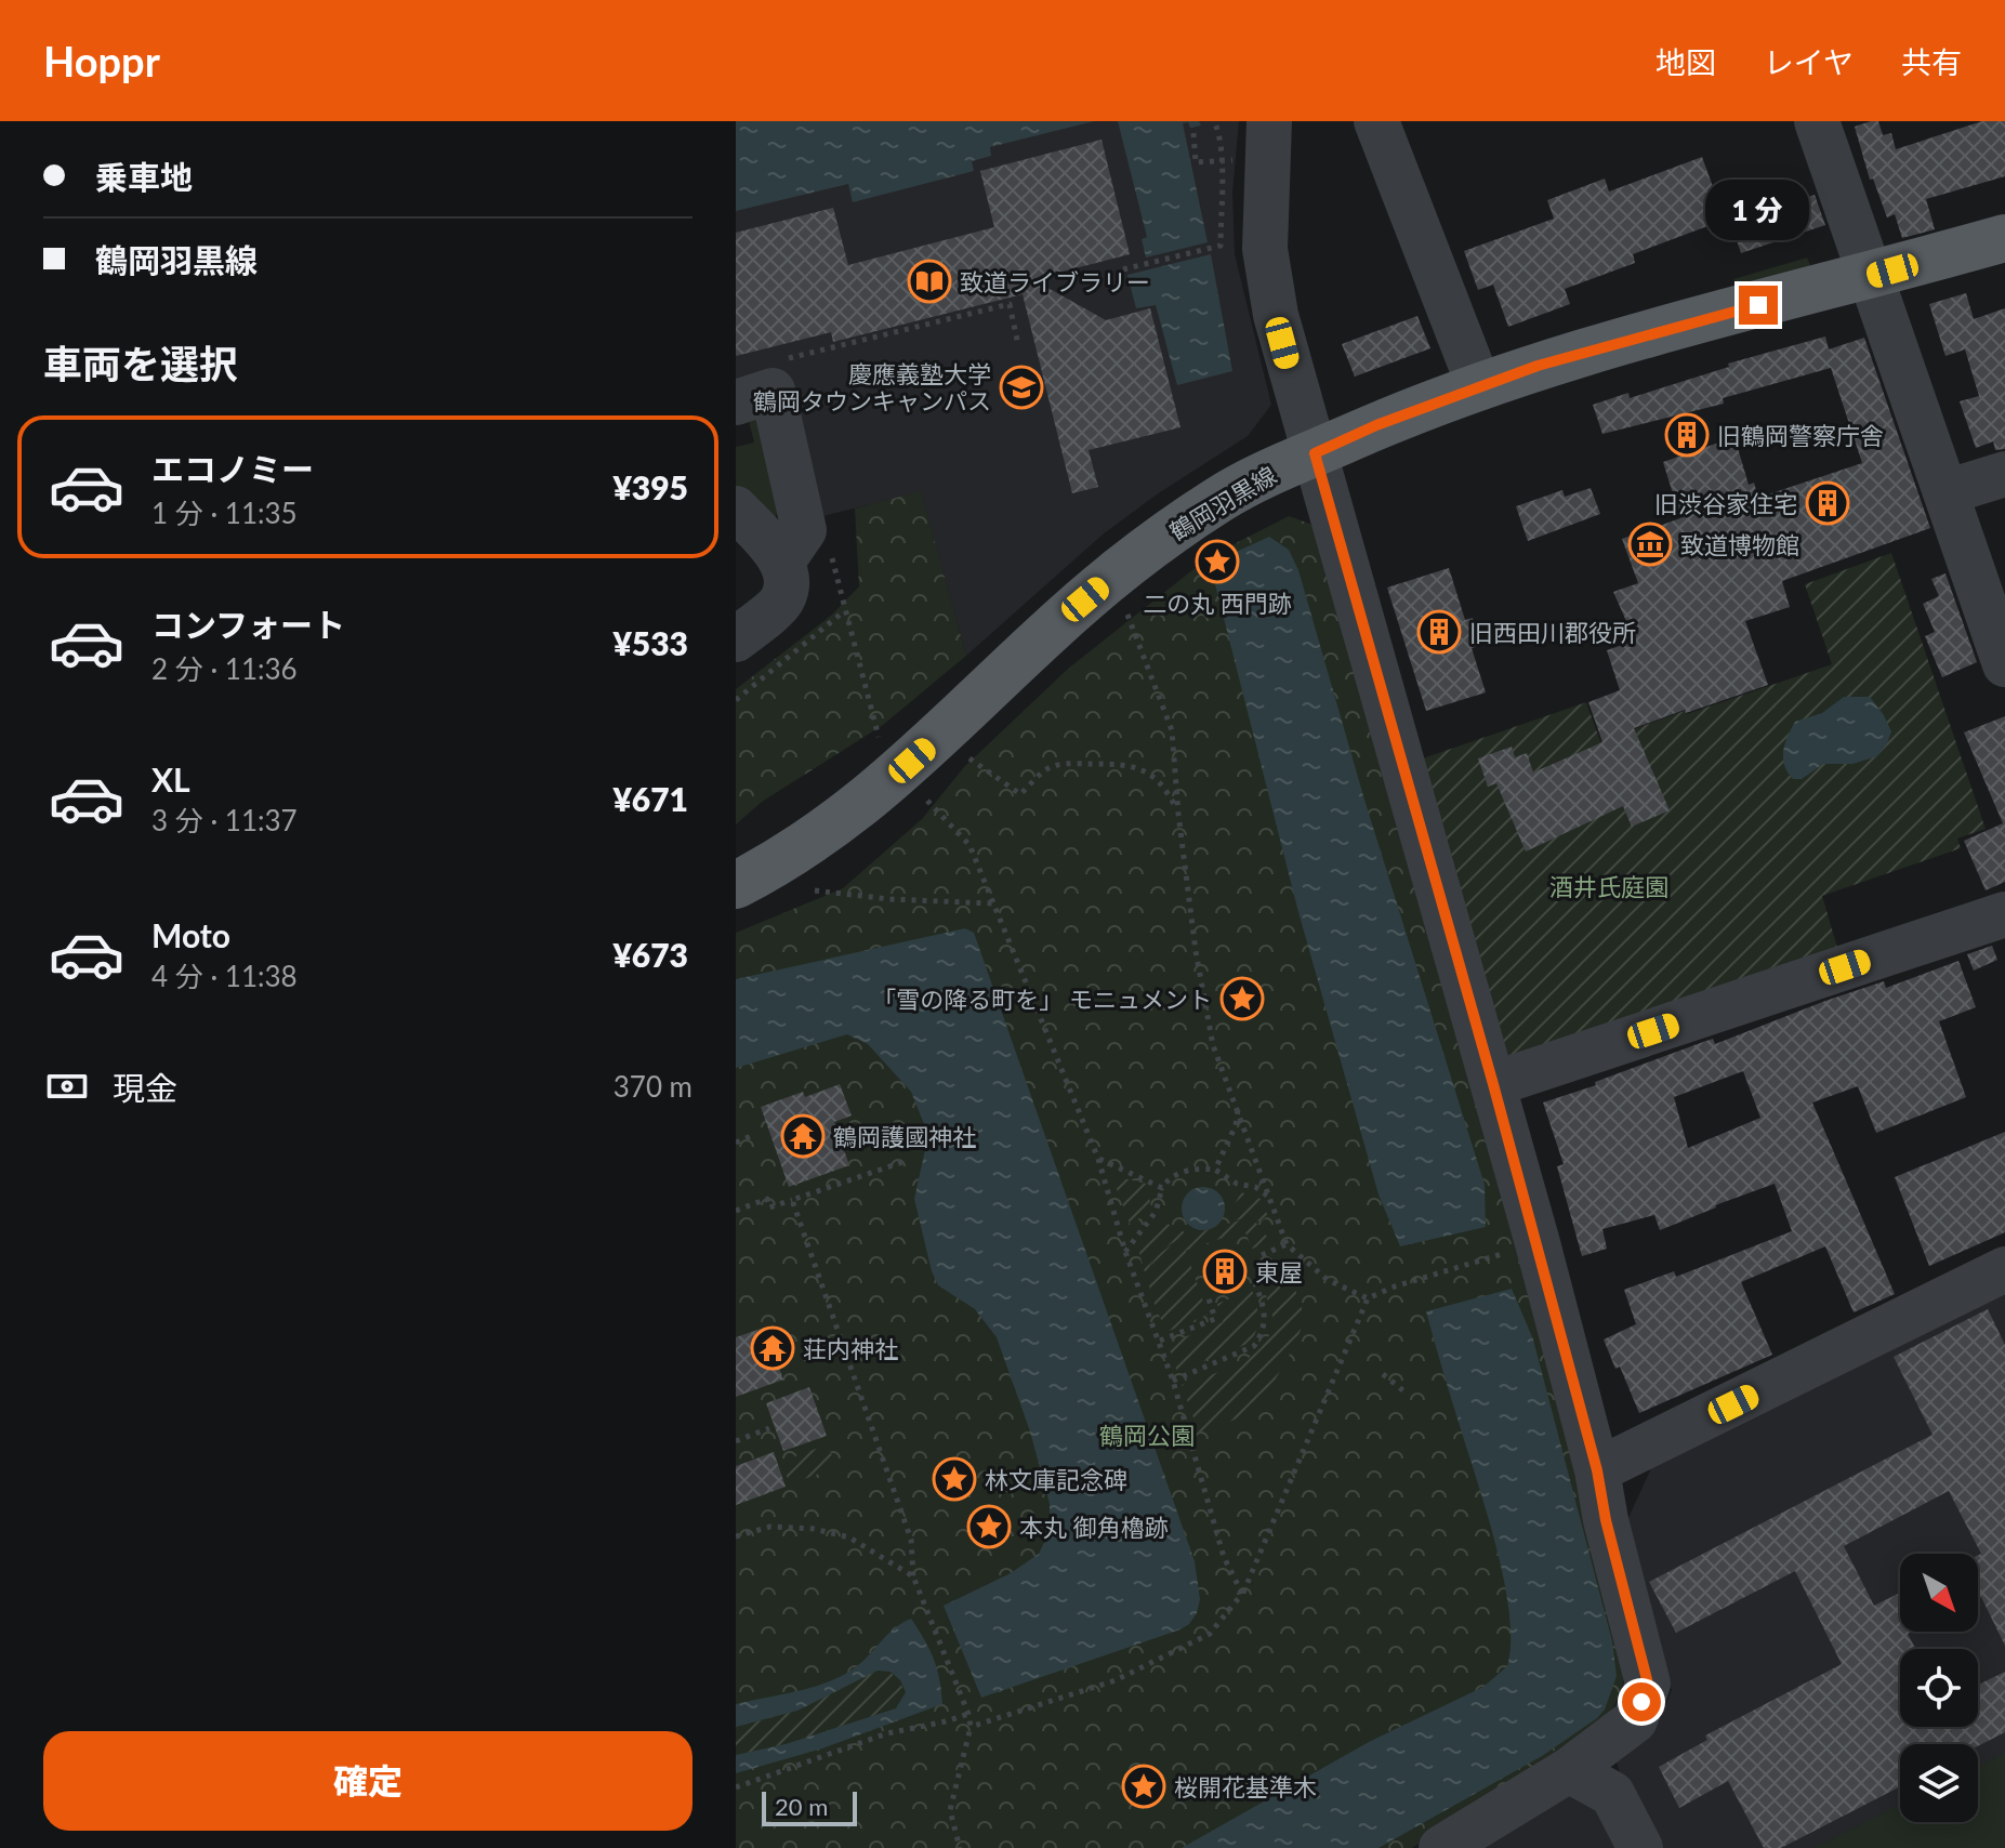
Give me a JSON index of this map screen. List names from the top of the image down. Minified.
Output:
{"streets":{"main road":["鶴岡羽黒線"]},"parks":["酒井氏庭園","鶴岡公園"],"places":{"library":["致道ライブラリー"],"school or university":["慶應義塾大学 鶴岡タウンキャンパス"],"building":["旧鶴岡警察庁舎","旧渋谷家住宅","旧西田川郡役所","東屋"],"museum":["致道博物館"],"place":["二の丸 西門跡","「雪の降る町を」 モニュメント","林文庫記念碑","本丸 御角櫓跡","桜開花基準木"],"temple":["鶴岡護國神社","荘内神社"]},"scale_bar":"20 m","north":"bottom right","page":{"header":"Hoppr","nav":["地図","レイヤ","共有"],"banner":["乗車地","鶴岡羽黒線"],"bubble":"1 分","heading":"車両を選択","list":[{"name":"エコノミー","note":"1 分 · 11:35","value":"¥395"},{"name":"コンフォート","note":"2 分 · 11:36","value":"¥533"},{"name":"XL","note":"3 分 · 11:37","value":"¥671"},{"name":"Moto","note":"4 分 · 11:38","value":"¥673"}],"pay":["現金","370 m"],"buttons":"確定","scale":"20 m"}}
